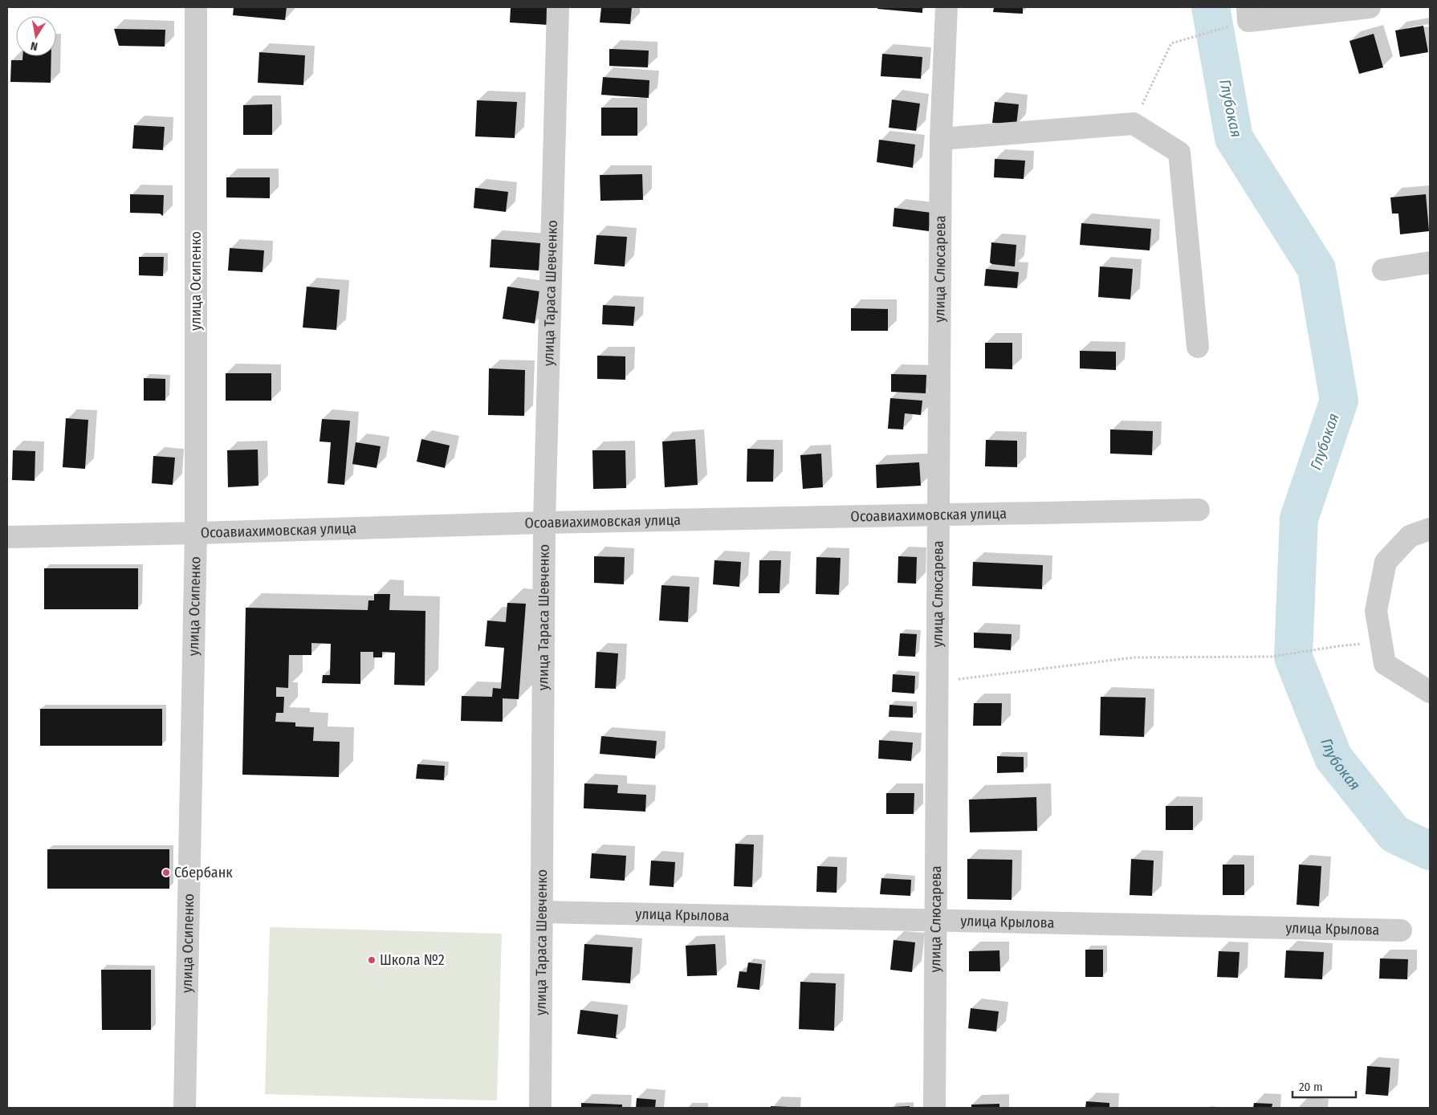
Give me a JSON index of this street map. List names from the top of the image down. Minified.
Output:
{"streets":{"street":["улица Слюсарева","улица Осипенко","улица Тараса Шевченко","Осоавиахимовская улица","улица Крылова"]},"crossings":[["улица Слюсарева","Осоавиахимовская улица"],["улица Слюсарева","улица Крылова"],["улица Осипенко","Осоавиахимовская улица"],["улица Тараса Шевченко","Осоавиахимовская улица"],["улица Тараса Шевченко","улица Крылова"]],"water":["Глубокая"],"places":["Сбербанк","Школа №2"],"scale_bar":"20 m","north":"bottom"}
